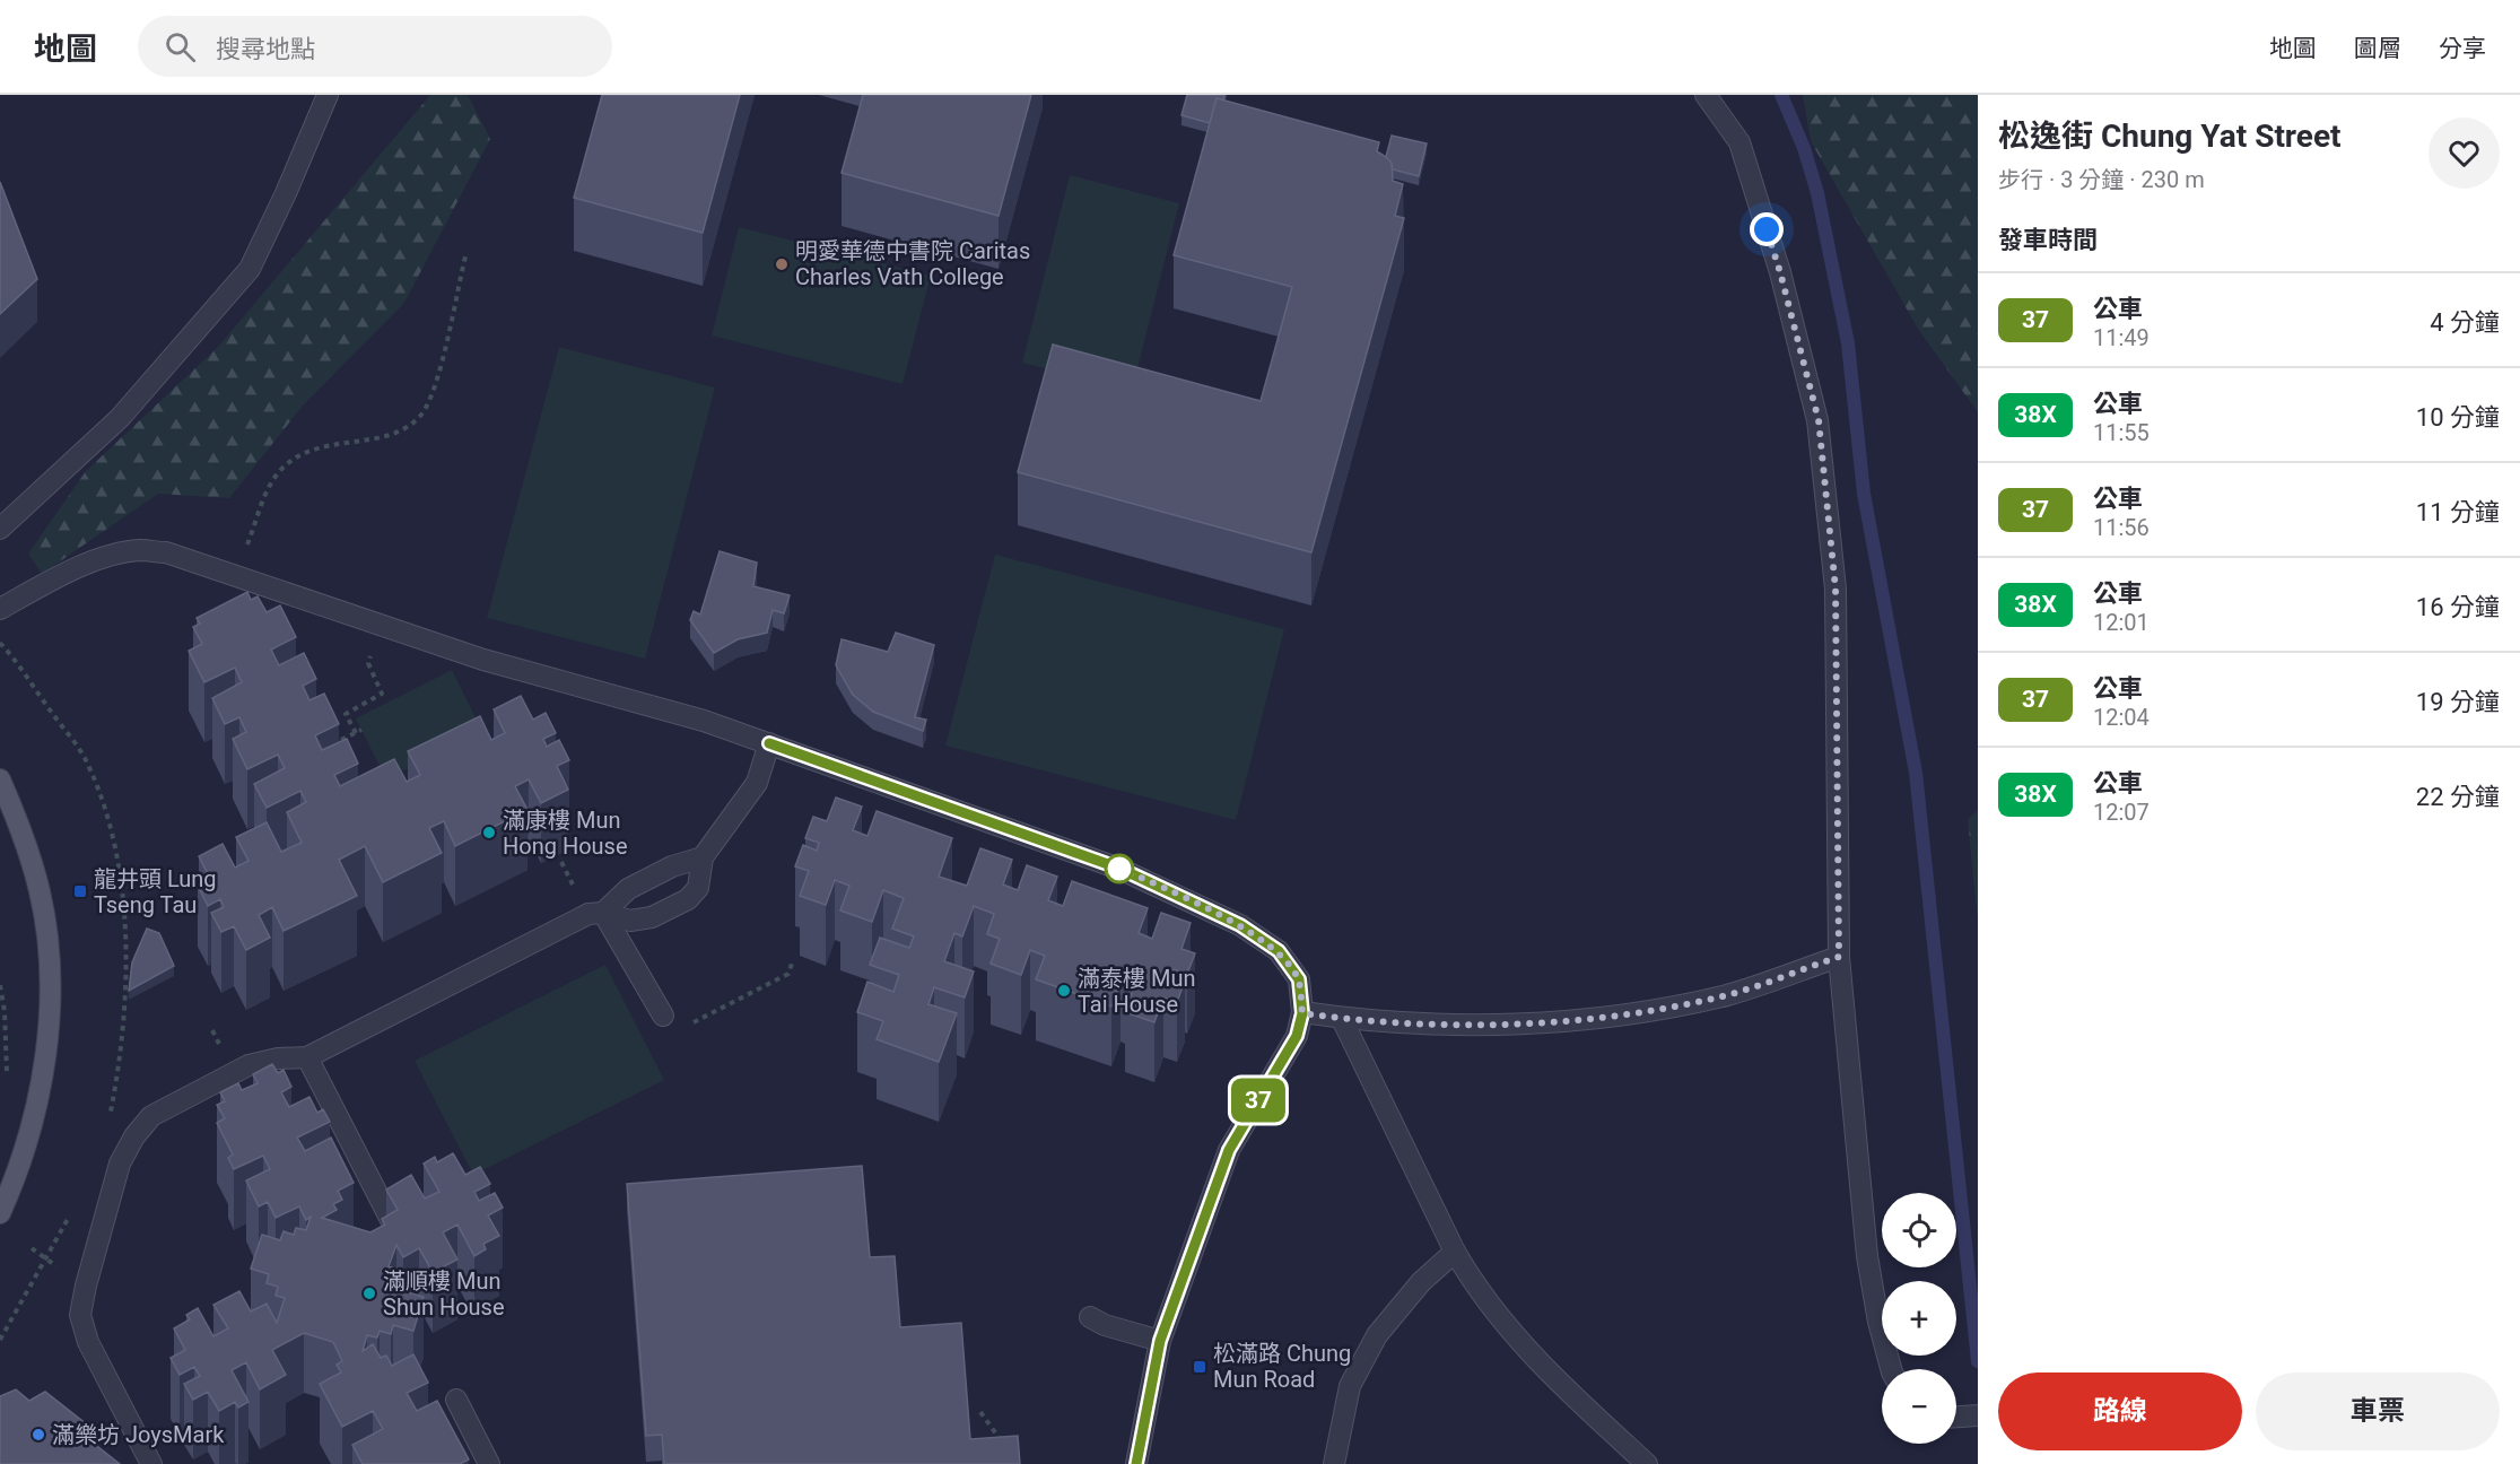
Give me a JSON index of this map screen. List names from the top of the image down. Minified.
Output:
{"places":{"other":["明愛華德中書院 Caritas Charles Vath College","滿康樓 Mun Hong House","滿泰樓 Mun Tai House","滿順樓 Mun Shun House","滿樂坊 JoysMark"],"transit":["龍井頭 Lung Tseng Tau","松滿路 Chung Mun Road"]},"lines":["bus line 37"],"page":{"header":"地圖","search":"搜尋地點","nav":["地圖","圖層","分享"],"on_map":"37","heading":[["松逸街 Chung Yat Street","步行 · 3 分鐘 · 230 m"],"發車時間"],"list":[{"mark":"37","name":"公車","note":"11:49","value":"4 分鐘"},{"mark":"38X","name":"公車","note":"11:55","value":"10 分鐘"},{"mark":"37","name":"公車","note":"11:56","value":"11 分鐘"},{"mark":"38X","name":"公車","note":"12:01","value":"16 分鐘"},{"mark":"37","name":"公車","note":"12:04","value":"19 分鐘"},{"mark":"38X","name":"公車","note":"12:07","value":"22 分鐘"}],"map_buttons":["+","−"],"buttons":["路線","車票"]}}
